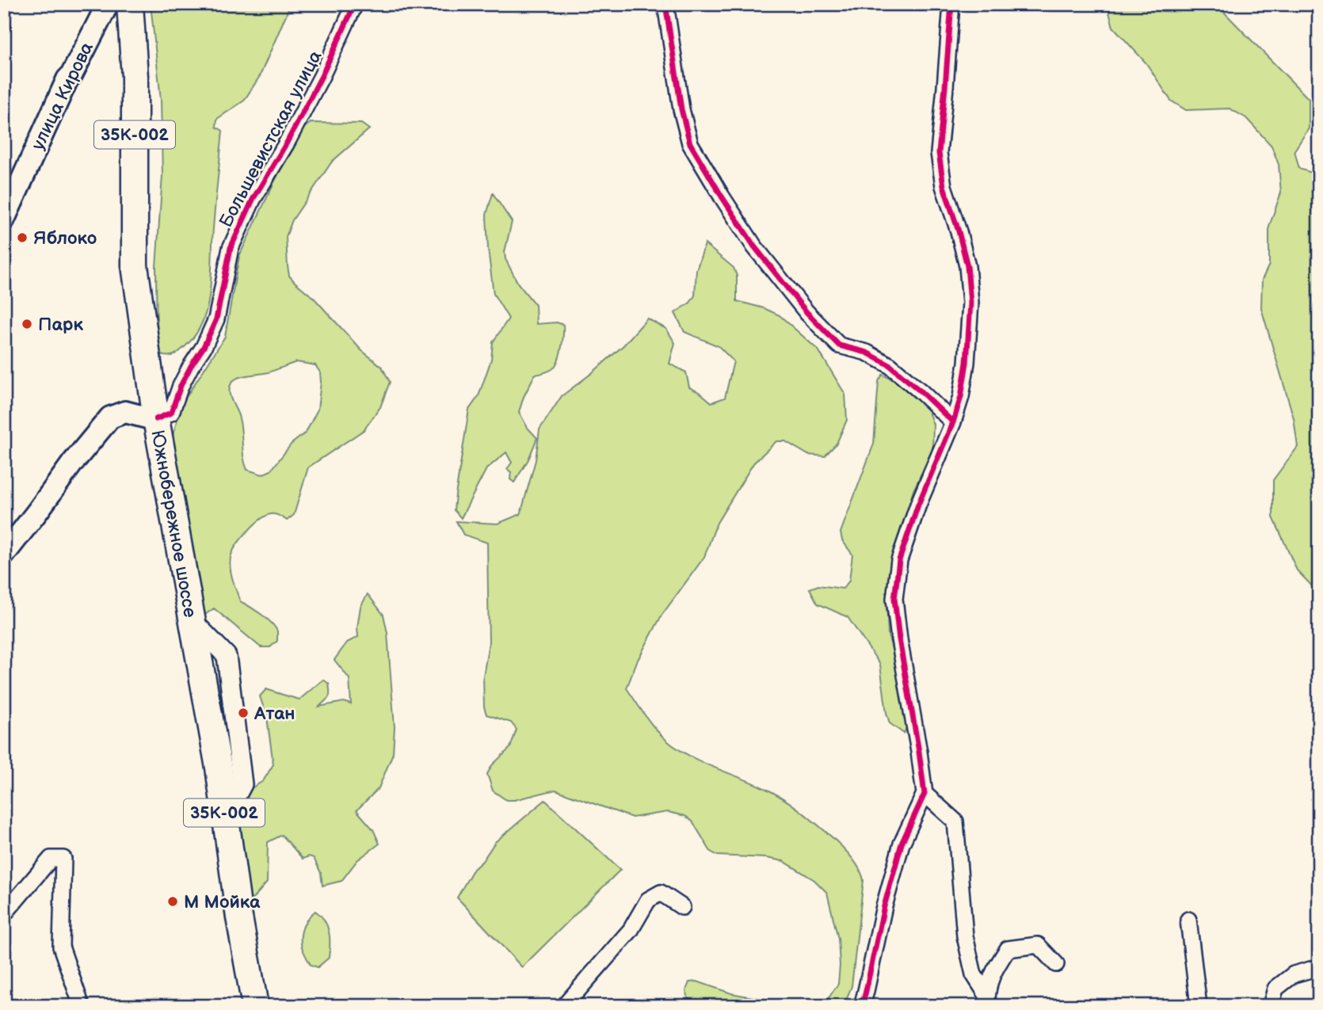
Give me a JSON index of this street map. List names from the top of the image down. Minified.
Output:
{"streets":{"highway":["35К-002","Южнобережное шоссе"],"main road":["улица Кирова"],"street":["Большевистская улица"]},"crossings":[["Большевистская улица","Южнобережное шоссе"]],"places":["Яблоко","Парк","Атан","М Мойка"]}
